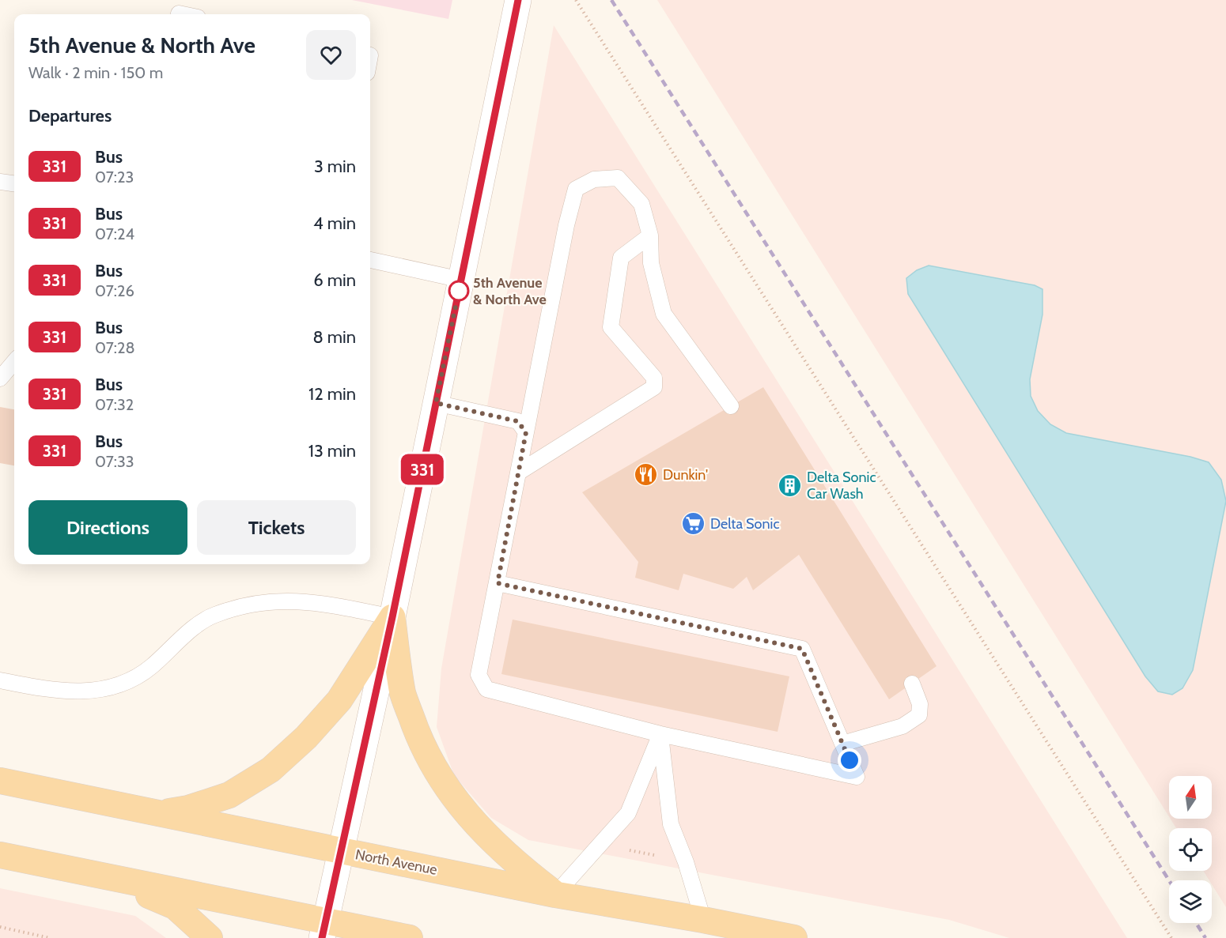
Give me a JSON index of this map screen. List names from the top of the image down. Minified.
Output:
{"streets":{"main road":["North Avenue"]},"places":{"other":["5th Avenue & North Ave"],"restaurant":["Dunkin'"],"building":["Delta Sonic Car Wash"],"supermarket":["Delta Sonic"]},"lines":["bus line 331"],"north":"top","page":{"on_map":"331","heading":[["5th Avenue & North Ave","Walk · 2 min · 150 m"],"Departures"],"list":[{"mark":"331","name":"Bus","note":"07:23","value":"3 min"},{"mark":"331","name":"Bus","note":"07:24","value":"4 min"},{"mark":"331","name":"Bus","note":"07:26","value":"6 min"},{"mark":"331","name":"Bus","note":"07:28","value":"8 min"},{"mark":"331","name":"Bus","note":"07:32","value":"12 min"},{"mark":"331","name":"Bus","note":"07:33","value":"13 min"}],"buttons":["Directions","Tickets"]}}
